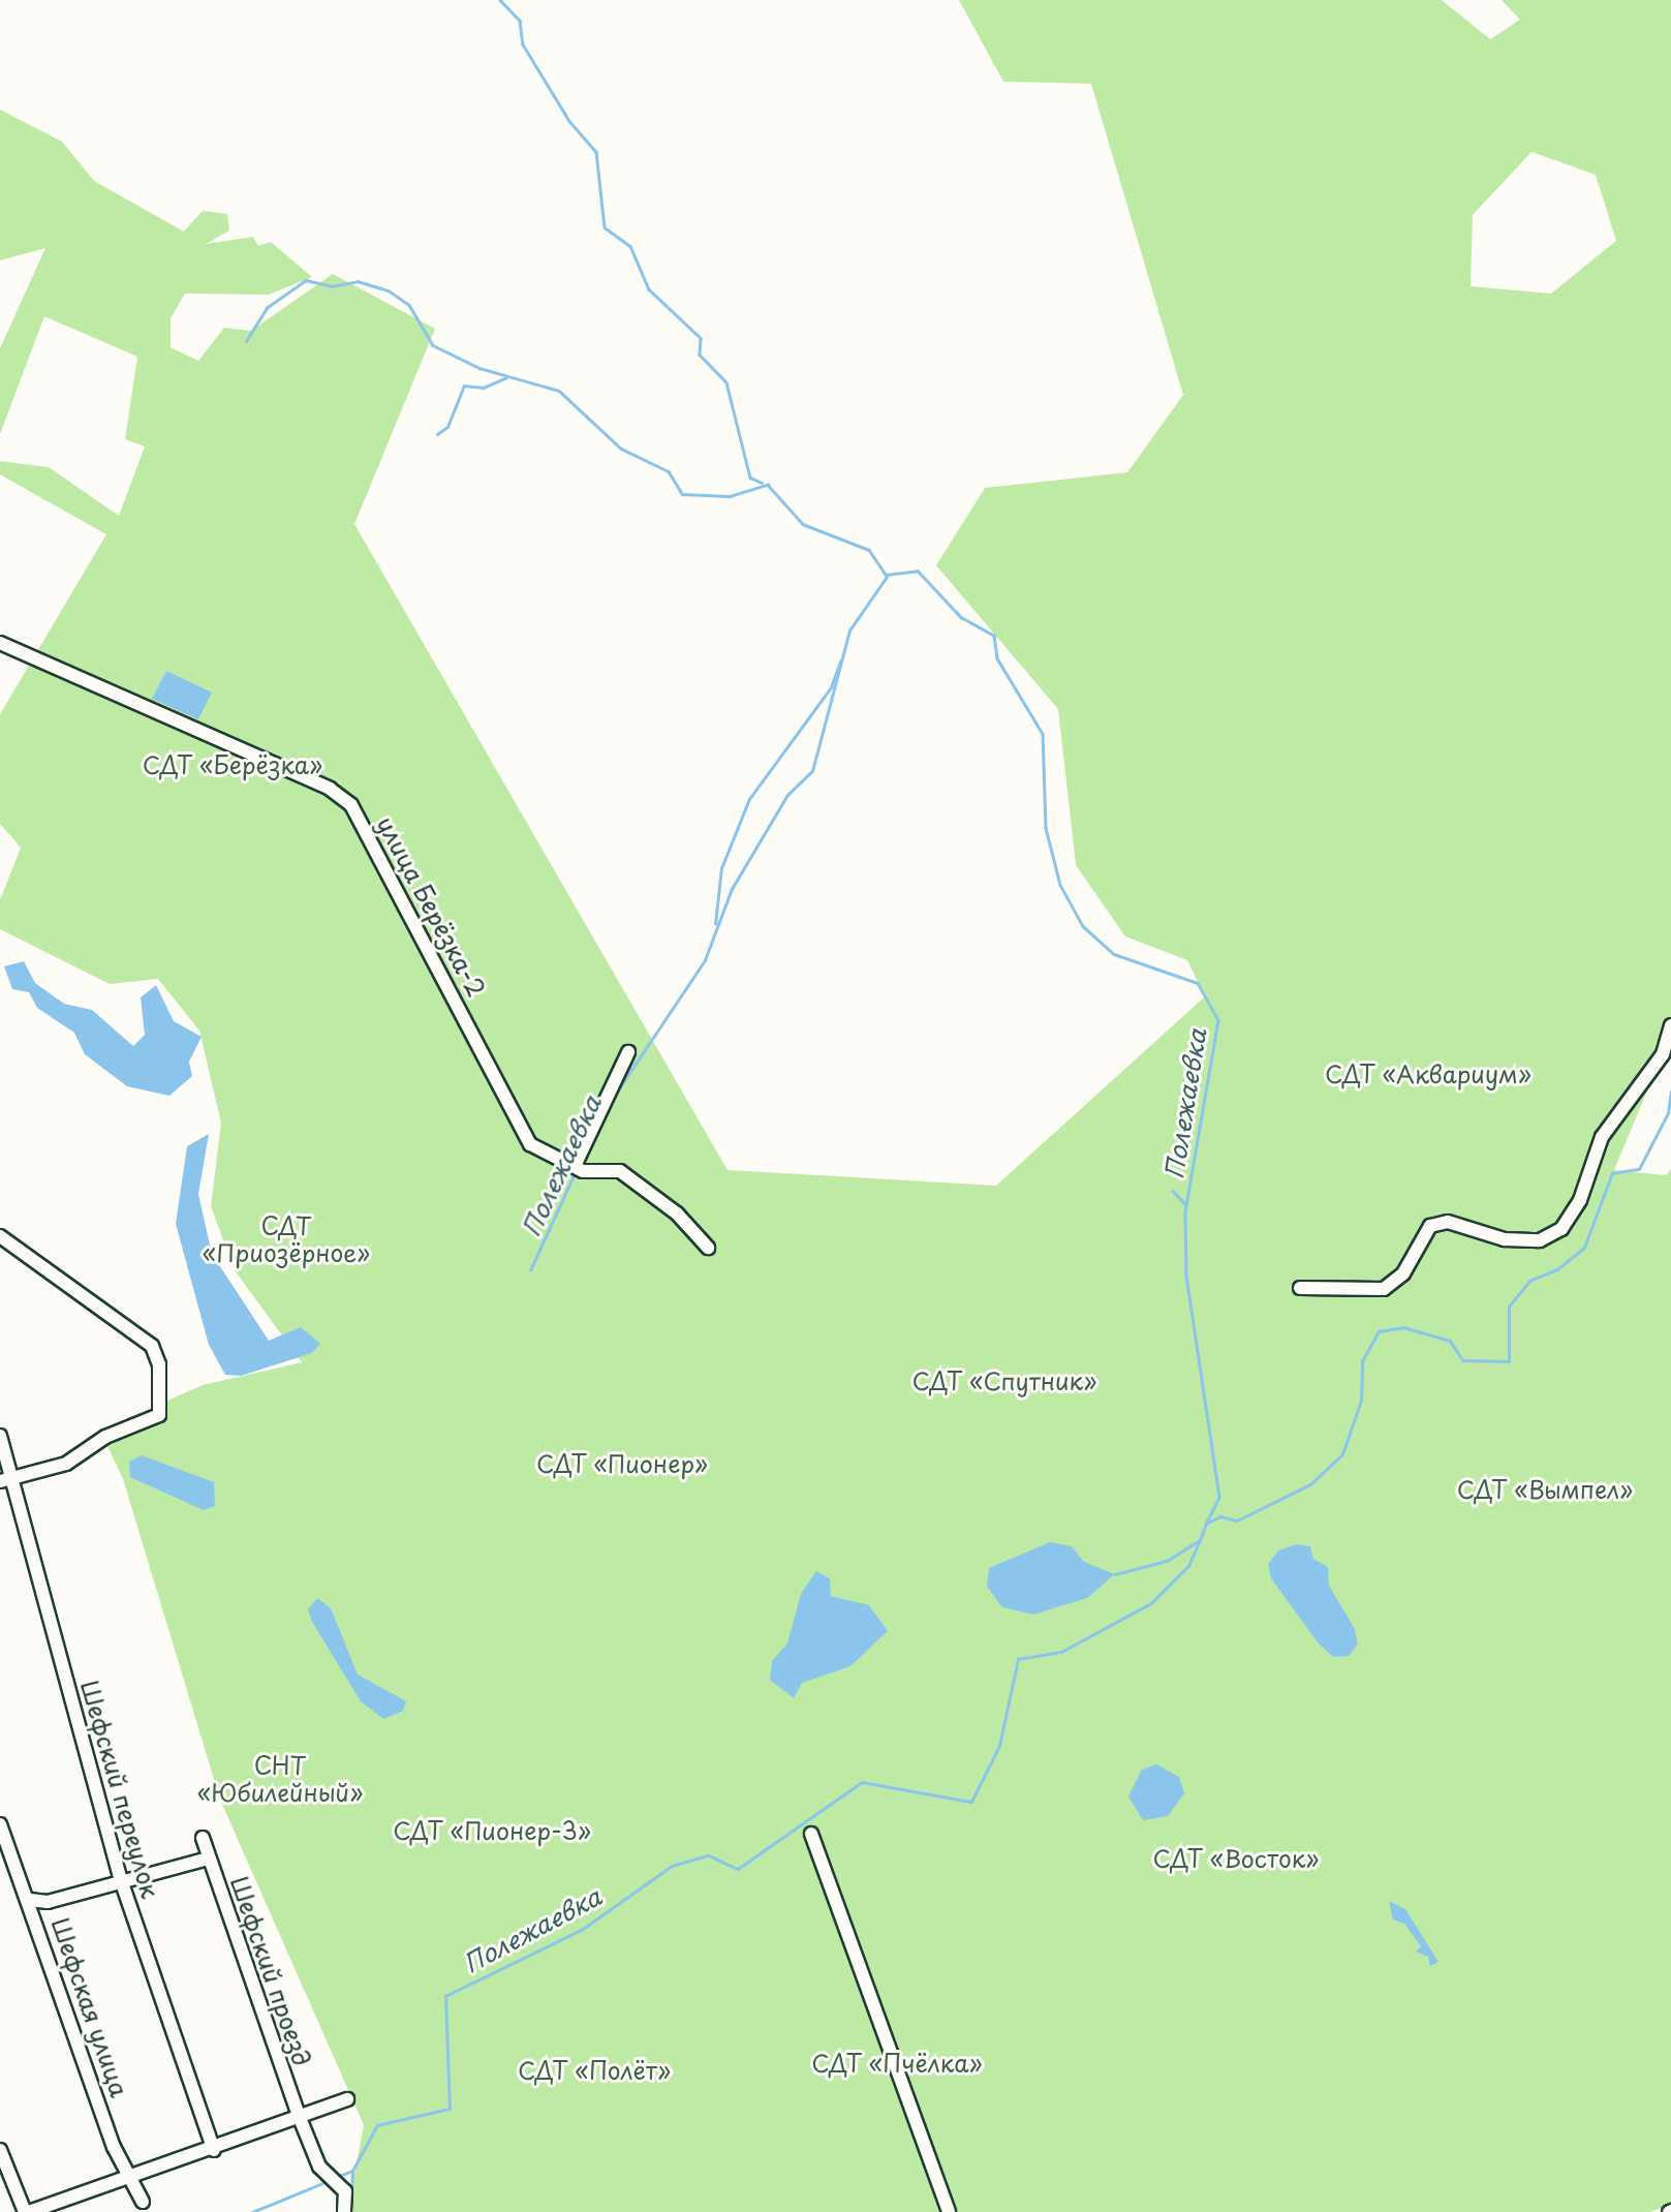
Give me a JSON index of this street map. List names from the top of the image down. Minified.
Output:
{"streets":{"street":["улица Берёзка-2","Шефский переулок","Шефский проезд","Шефская улица"]},"water":["Полежаевка"],"parks":["СДТ «Берёзка»","СДТ «Аквариум»","СДТ «Приозёрное»","СДТ «Спутник»","СДТ «Пионер»","СДТ «Вымпел»","СНТ «Юбилейный»","СДТ «Пионер-3»","СДТ «Восток»","СДТ «Пчёлка»","СДТ «Полёт»"]}
